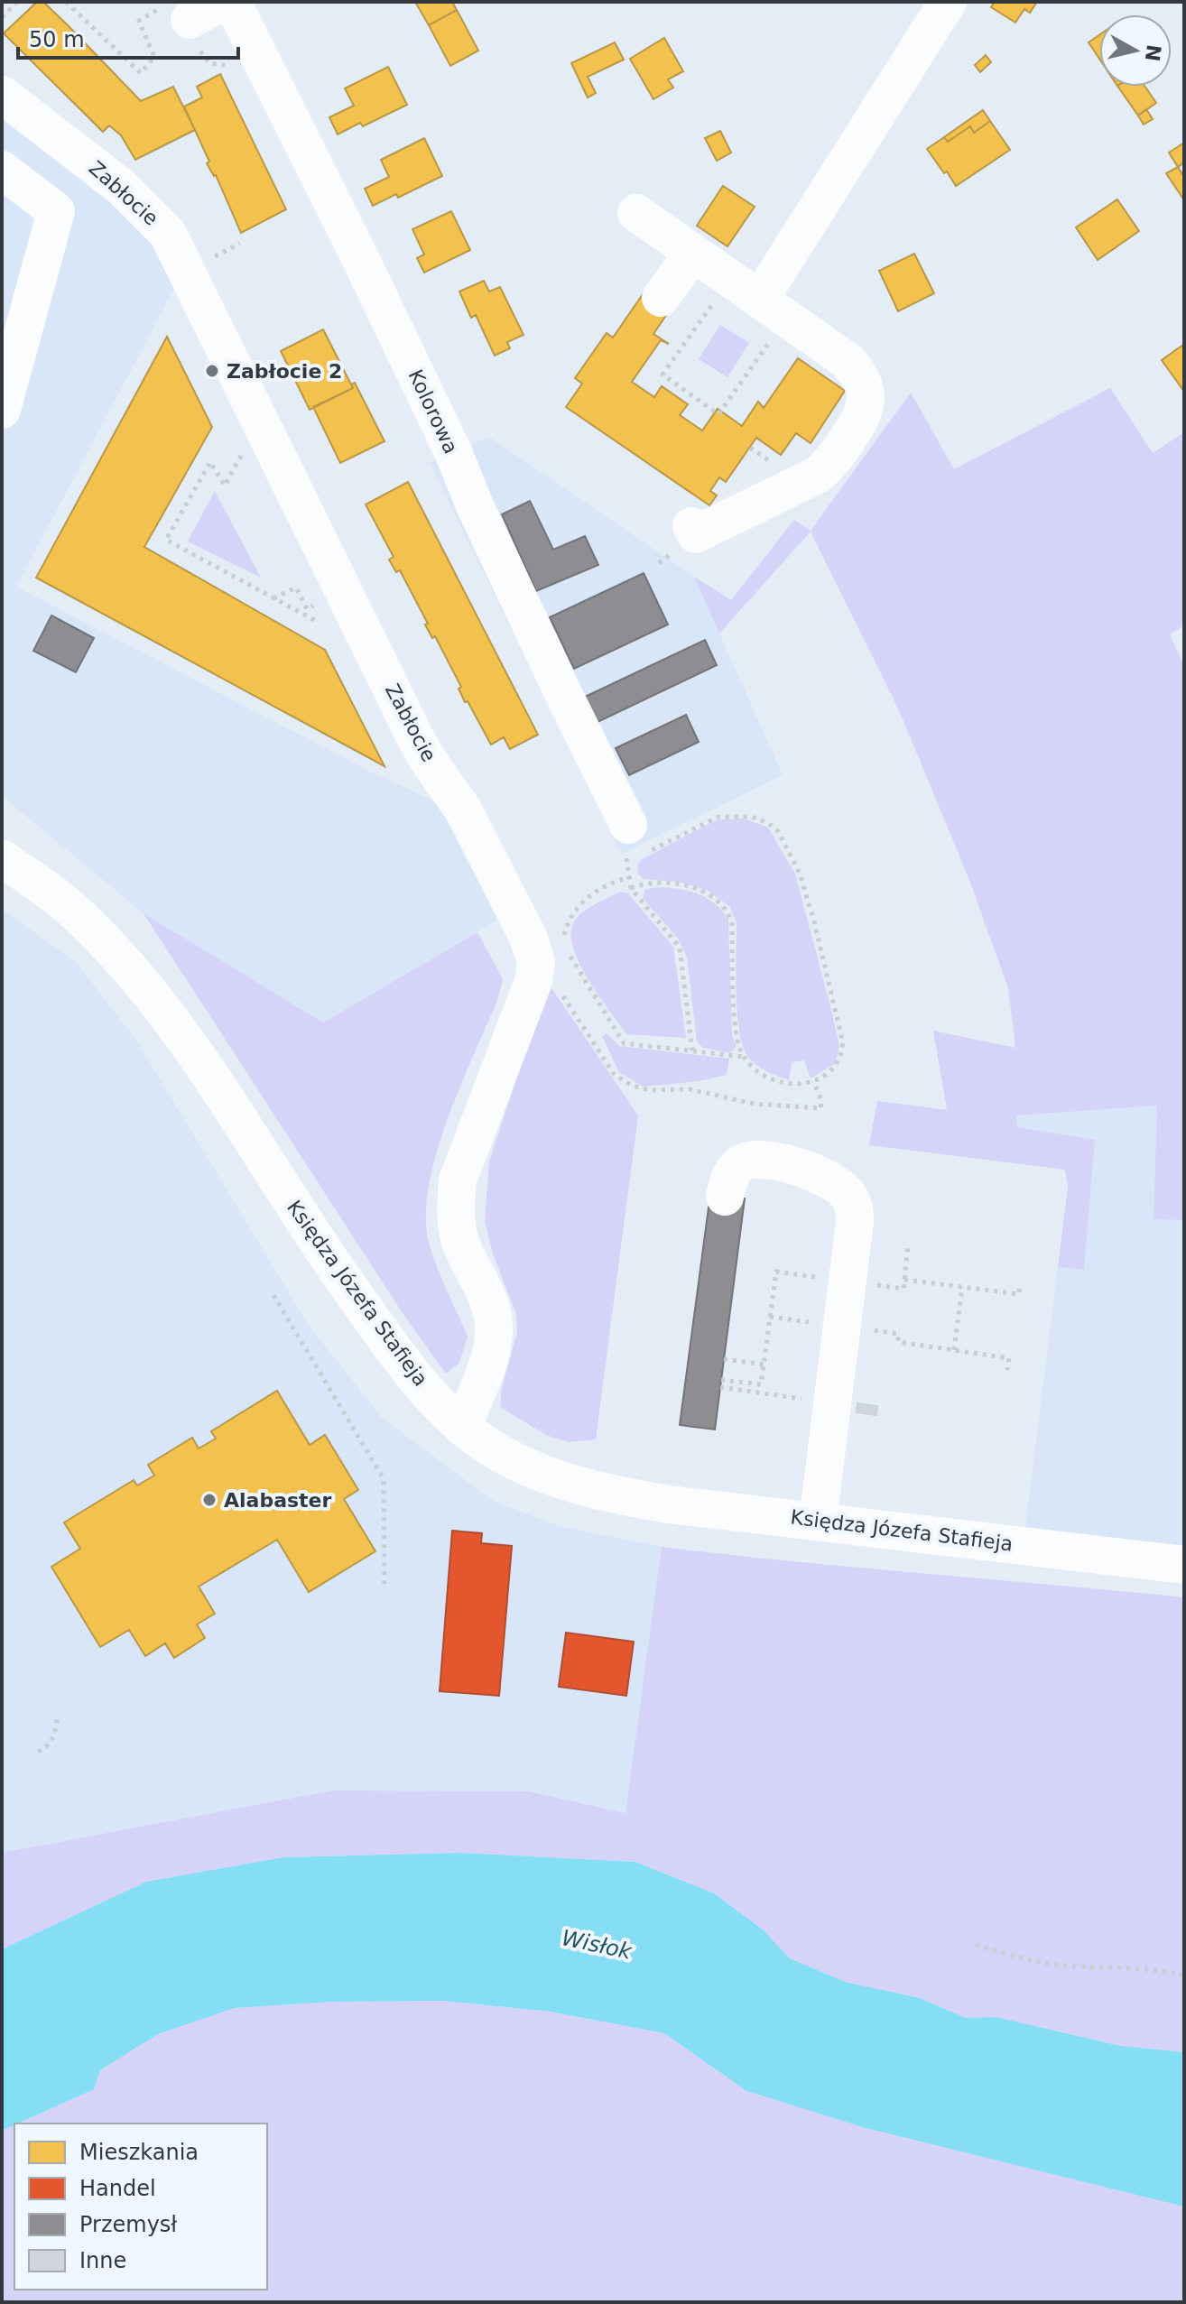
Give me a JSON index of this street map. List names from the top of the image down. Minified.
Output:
{"streets":{"street":["Zabłocie","Kolorowa","Księdza Józefa Stafieja"]},"water":["Wisłok"],"places":["Zabłocie 2","Alabaster"],"legend":["Mieszkania","Handel","Przemysł","Inne"],"scale_bar":"50 m","north":"right"}
